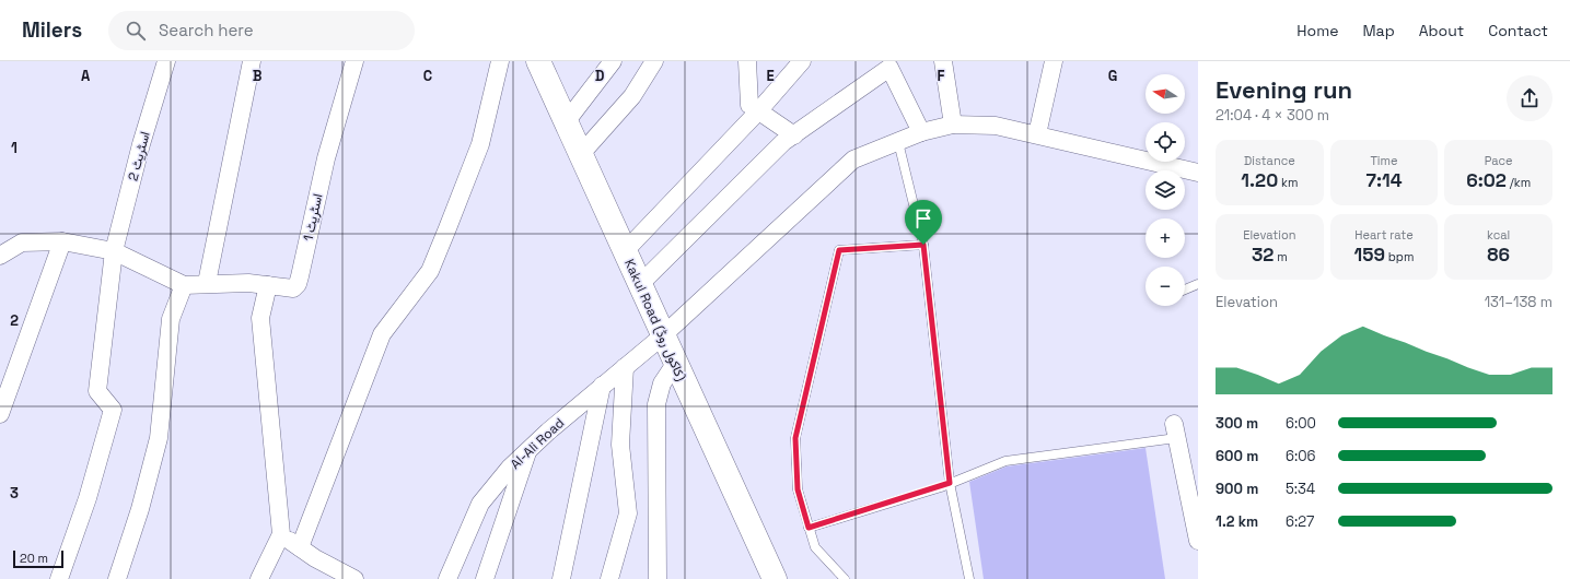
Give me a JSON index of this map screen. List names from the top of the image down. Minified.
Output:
{"streets":{"main road":["Kakul Road (کاکول روڈ)"],"street":["اسٹریٹ 2","اسٹریٹ 1","Al-Ali Road"]},"crossings":[["Kakul Road (کاکول روڈ)","Al-Ali Road"]],"scale_bar":"20 m","north":"left","page":{"header":"Milers","search":"Search here","nav":["Home","Map","About","Contact"],"heading":["Evening run","21:04 · 4 × 300 m"],"map_buttons":["+","−"],"stats":[["Distance","1.20 km"],["Time","7:14"],["Pace","6:02 /km"],["Elevation","32 m"],["Heart rate","159 bpm"],["kcal","86"]],"chart":["Elevation","131–138 m"],"list":[{"name":"300 m","note":"6:00"},{"name":"600 m","note":"6:06"},{"name":"900 m","note":"5:34"},{"name":"1.2 km","note":"6:27"}],"scale":"20 m"},"grid":{"columns":["A","B","C","D","E","F","G"],"rows":["1","2","3"]}}
